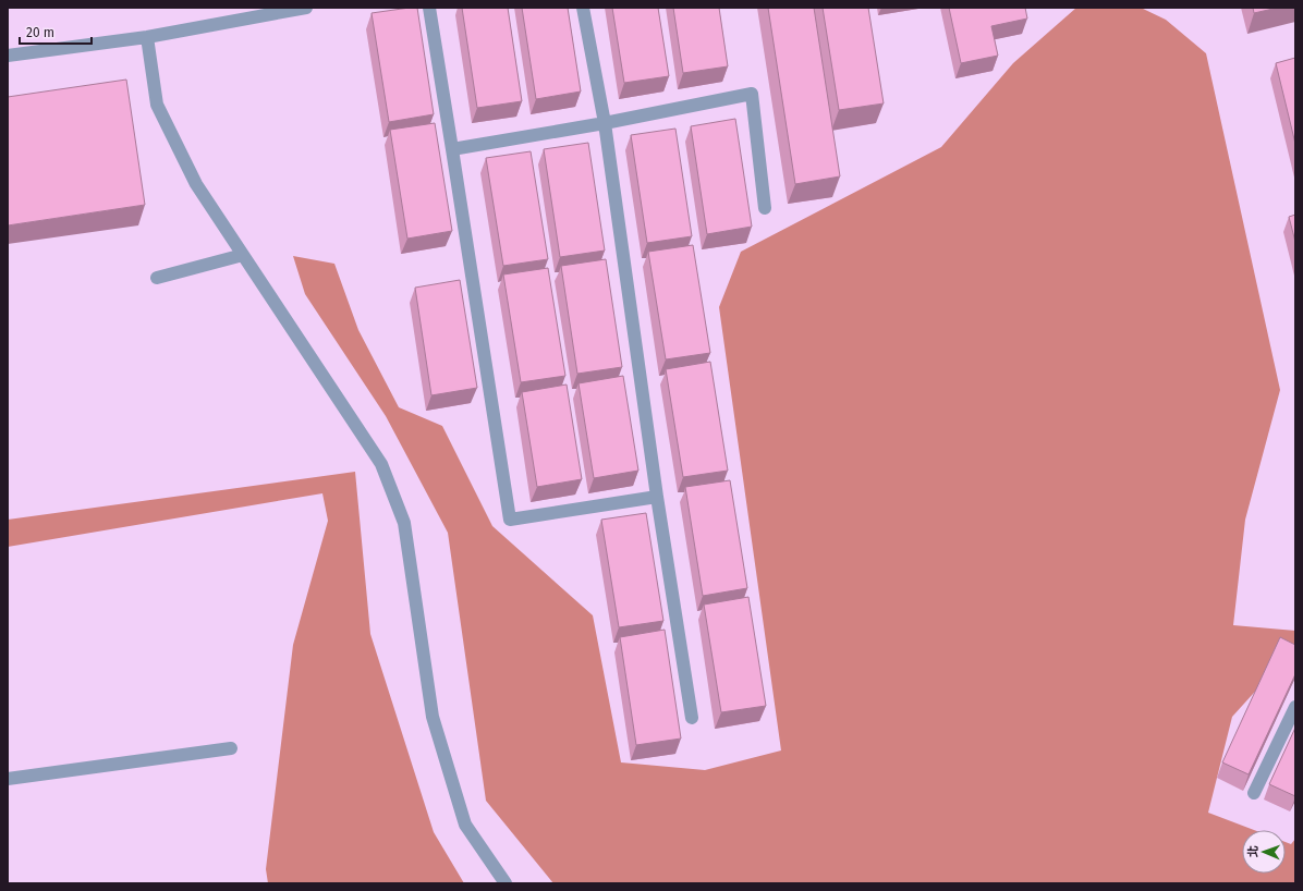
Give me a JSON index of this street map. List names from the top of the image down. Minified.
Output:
{"scale_bar":"20 m","north":"left"}
